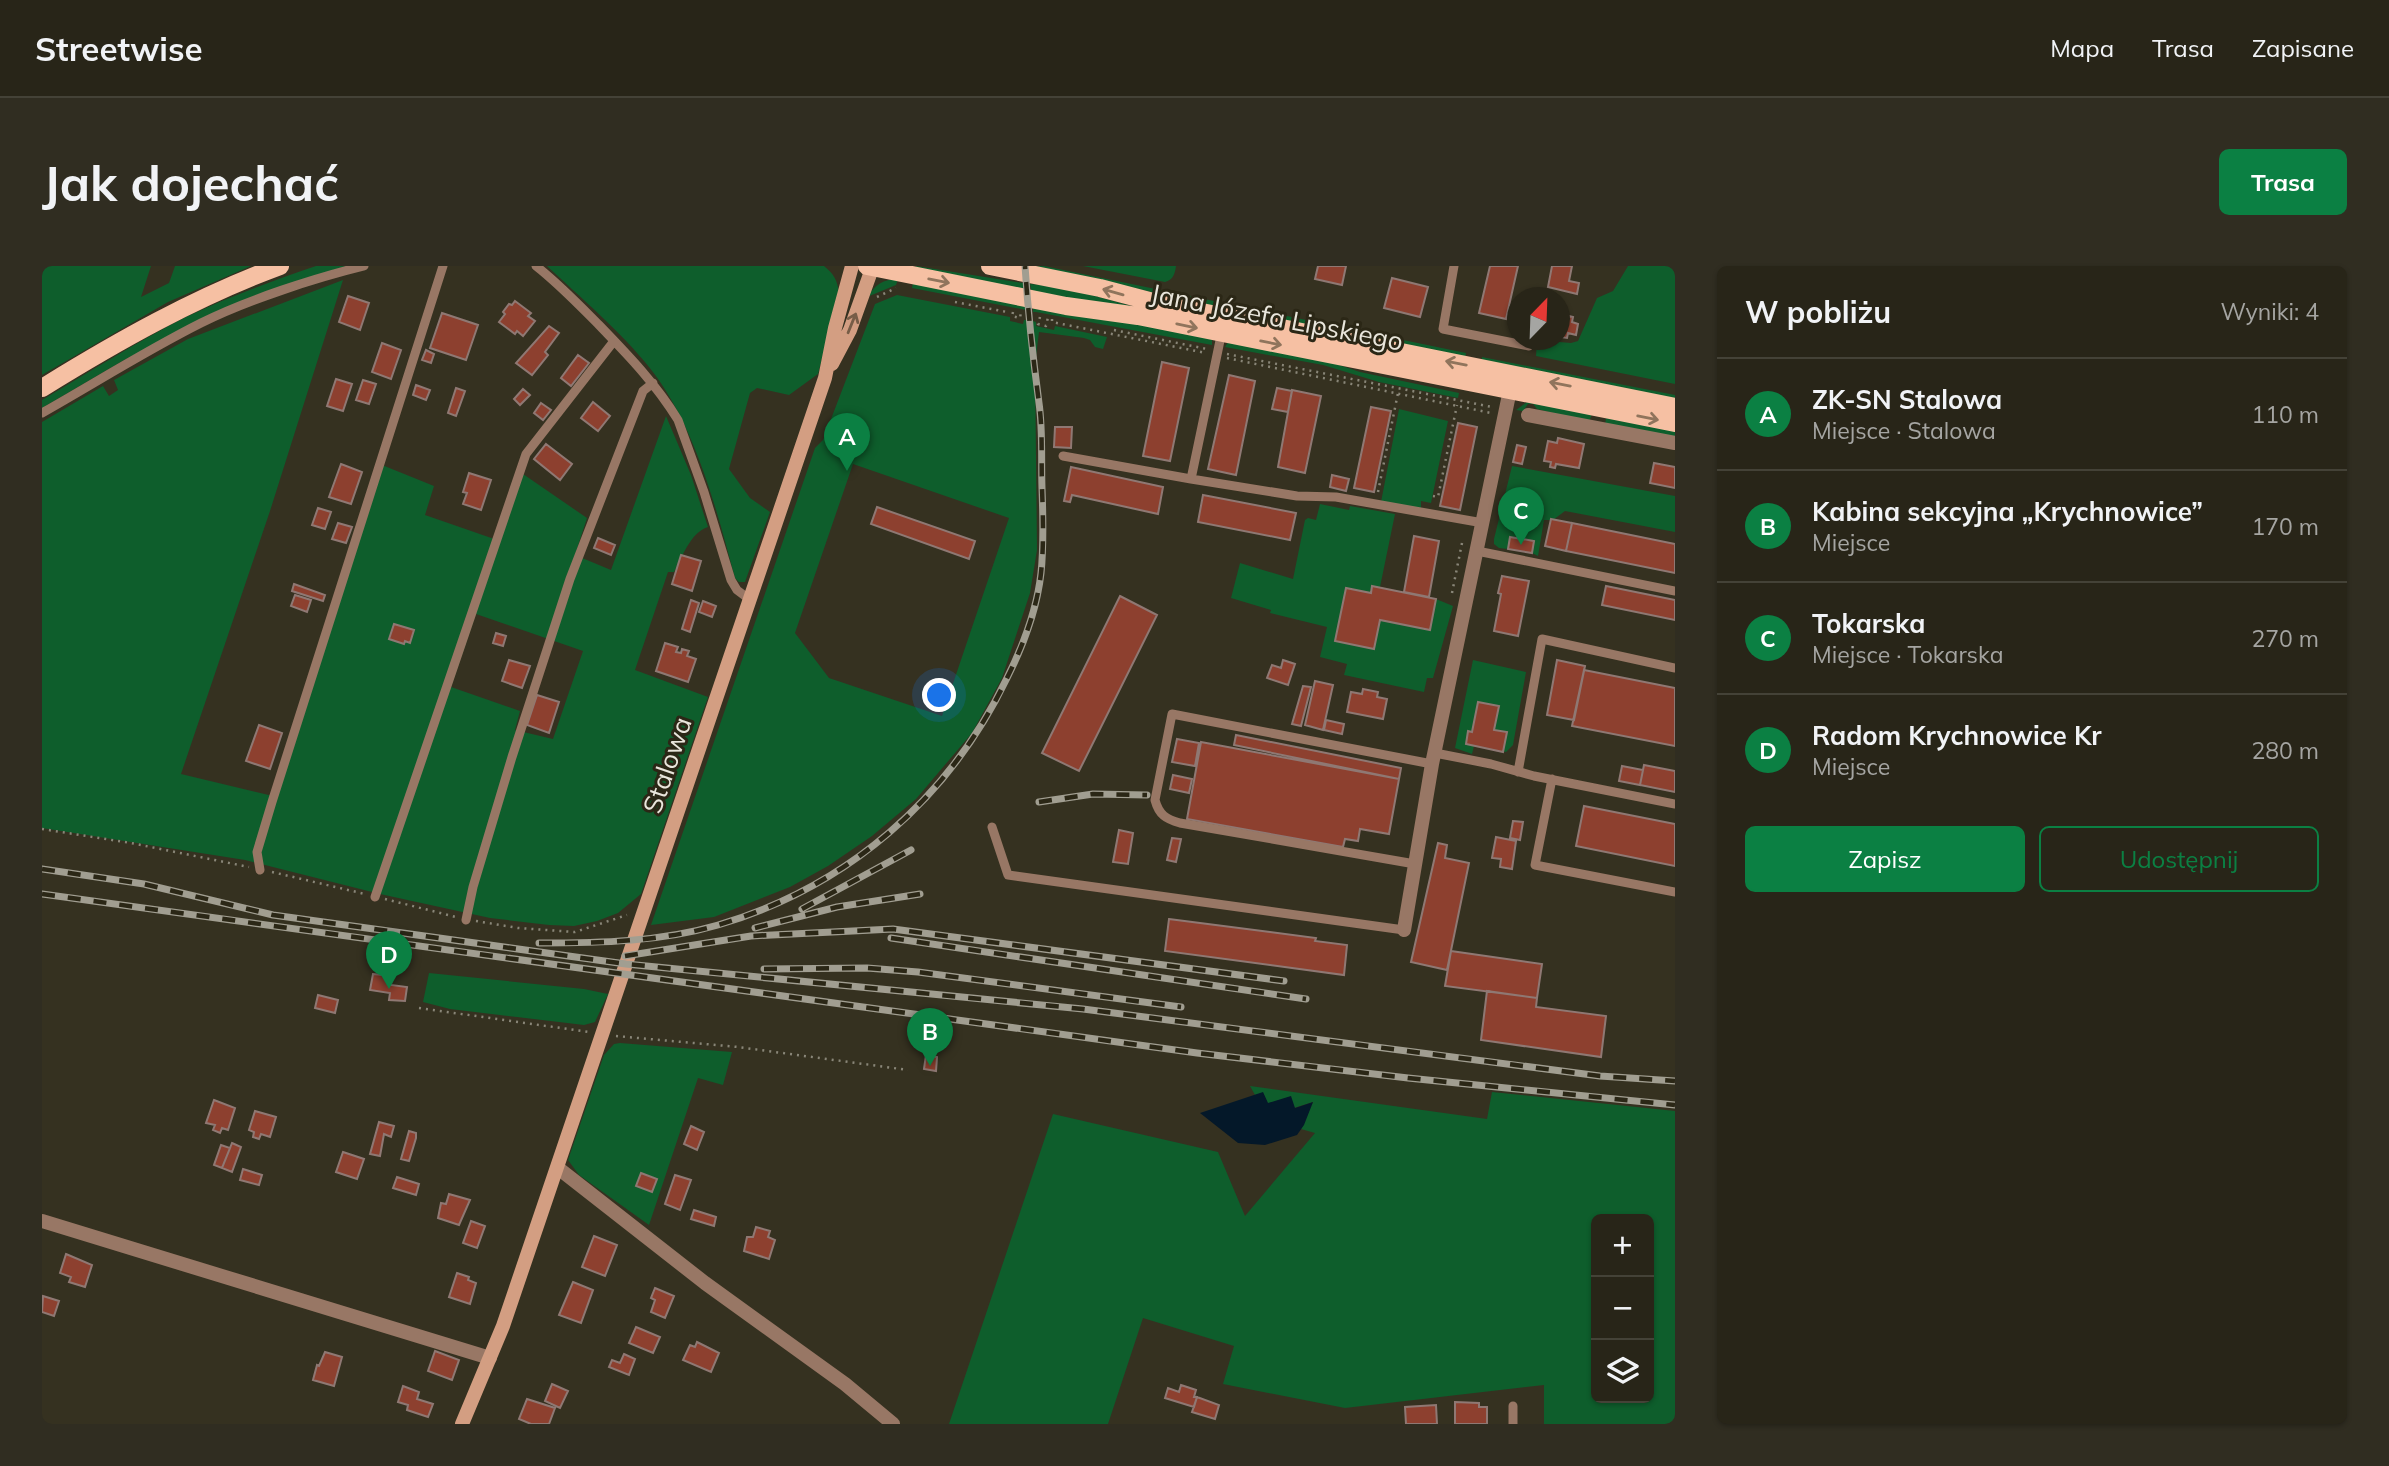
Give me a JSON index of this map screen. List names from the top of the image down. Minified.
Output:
{"streets":{"main road":["Jana Józefa Lipskiego"],"street":["Stalowa"]},"crossings":[["Jana Józefa Lipskiego","Stalowa"]],"north":"top right","page":{"header":"Streetwise","nav":["Mapa","Trasa","Zapisane"],"buttons":["Trasa",["Zapisz","Udostępnij"]],"title":"Jak dojechać","heading":["W pobliżu","Wyniki: 4"],"list":[{"mark":"A","name":"ZK-SN Stalowa","note":"Miejsce · Stalowa","value":"110 m"},{"mark":"B","name":"Kabina sekcyjna „Krychnowice”","note":"Miejsce","value":"170 m"},{"mark":"C","name":"Tokarska","note":"Miejsce · Tokarska","value":"270 m"},{"mark":"D","name":"Radom Krychnowice Kr","note":"Miejsce","value":"280 m"}],"pins":["A","C","D","B"],"map_buttons":["+","−"]}}
